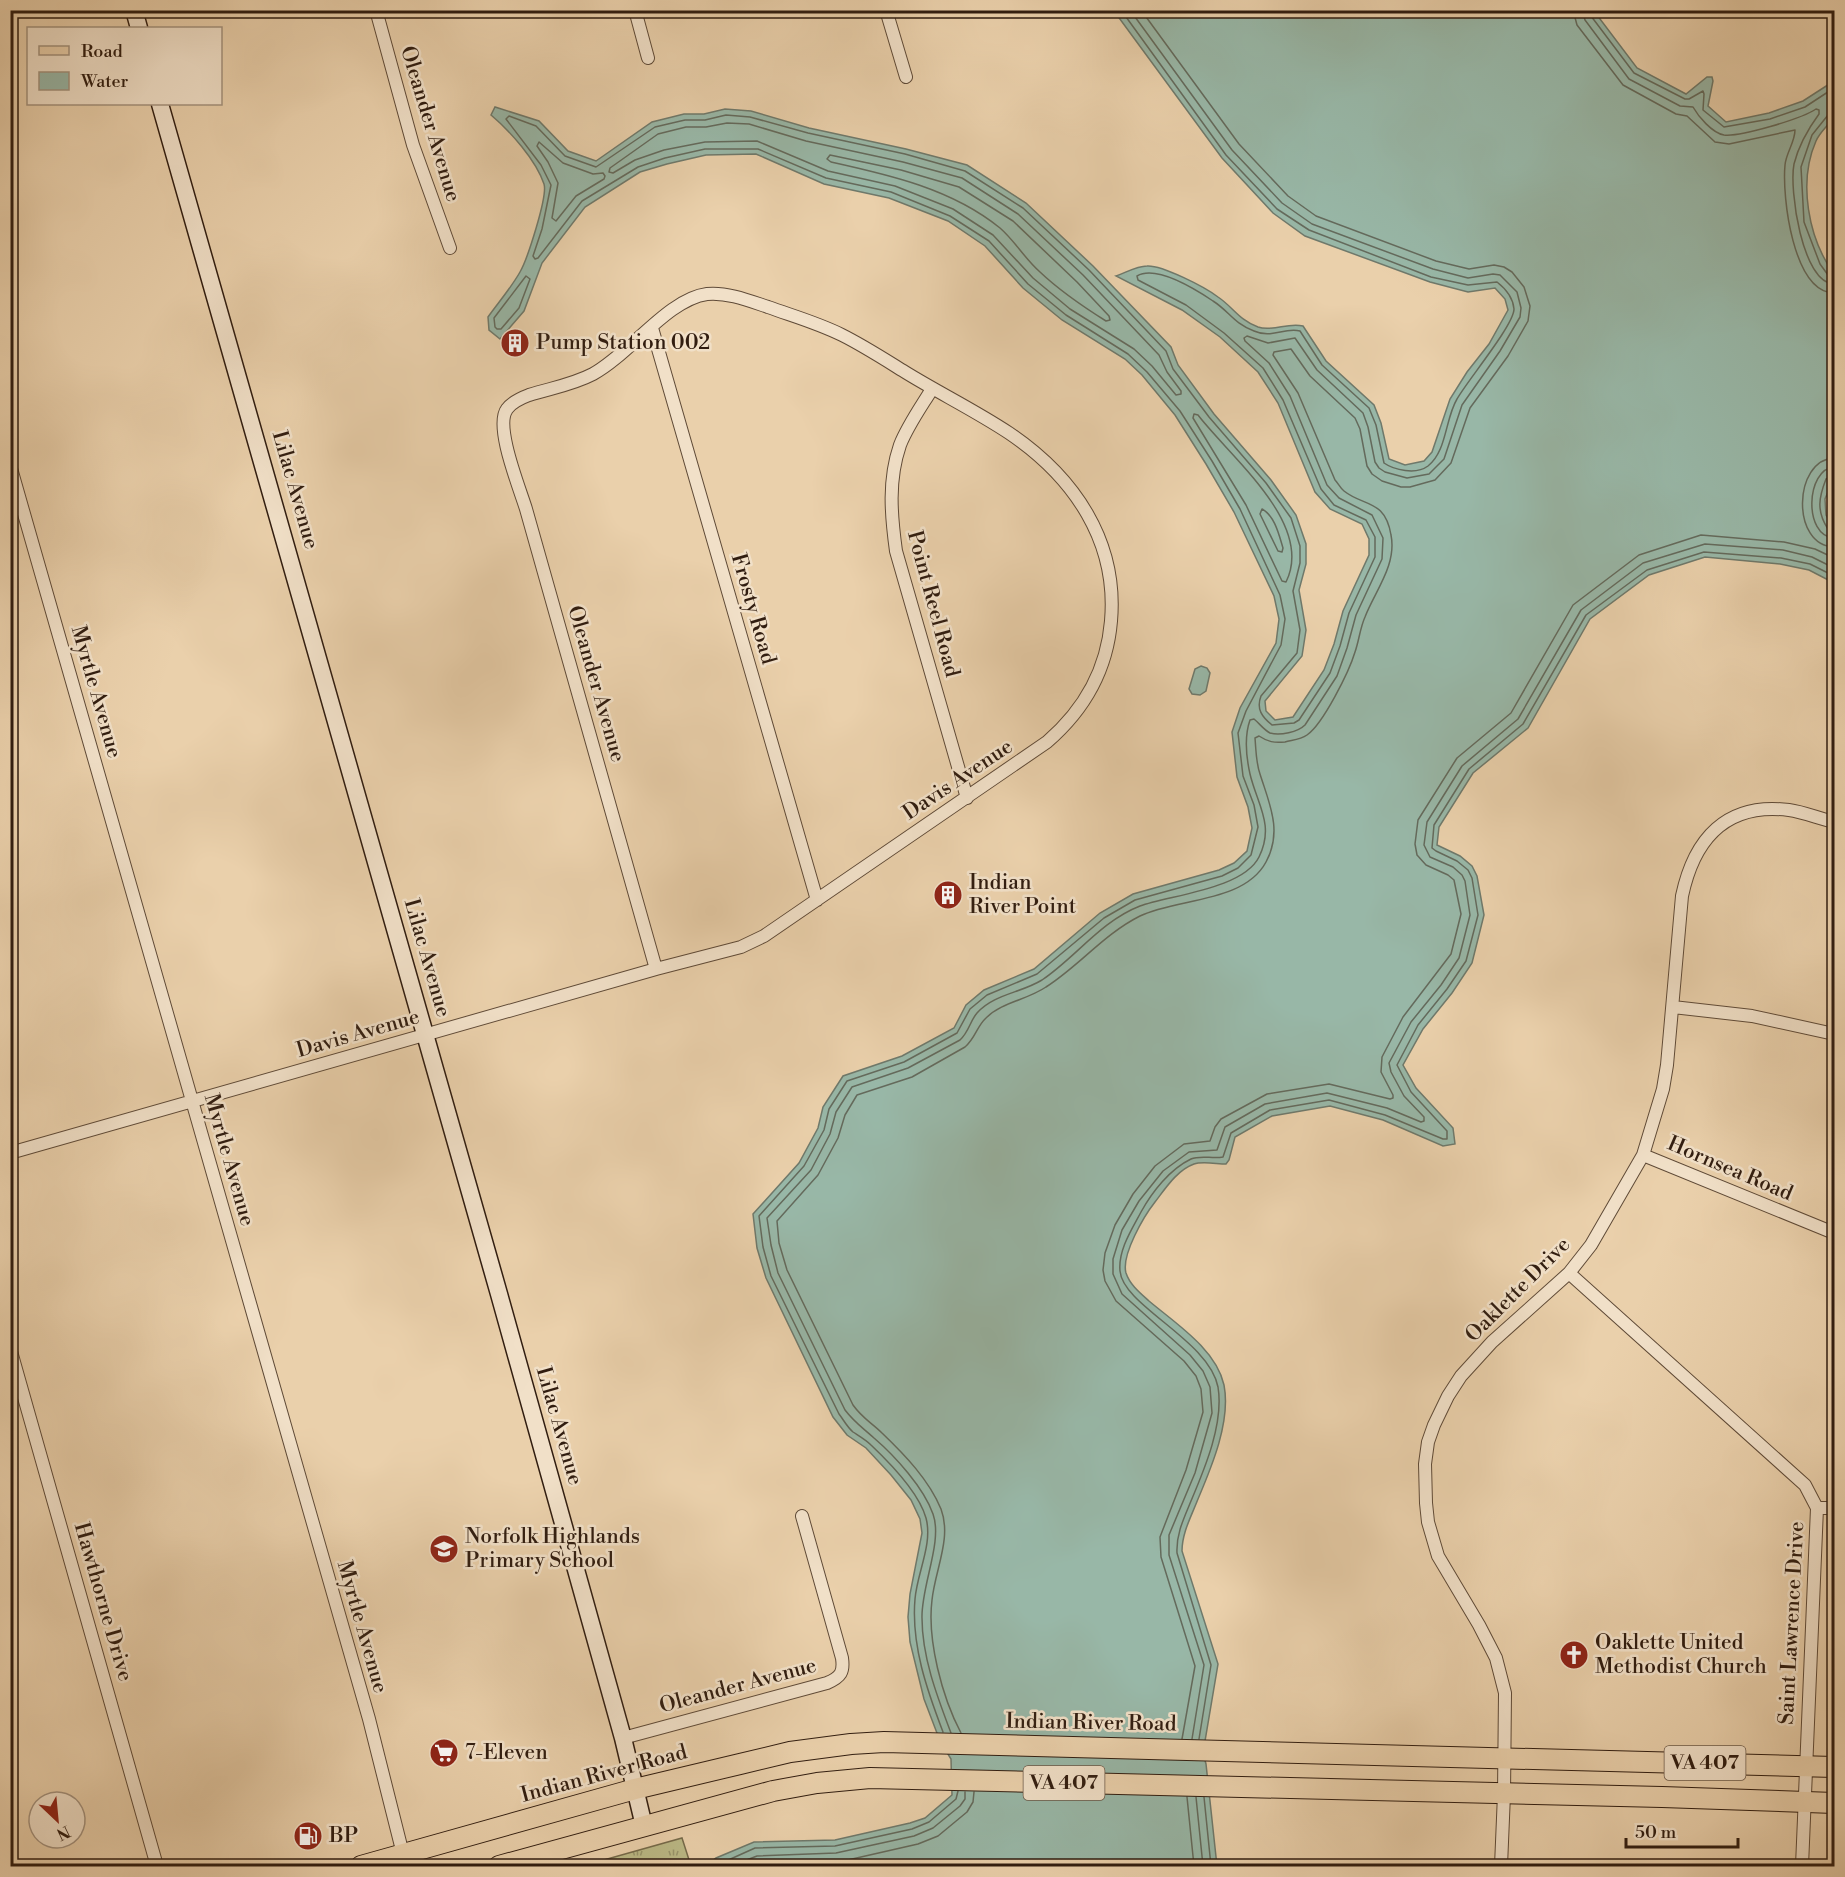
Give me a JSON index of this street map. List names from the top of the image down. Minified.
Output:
{"streets":{"main road":["Indian River Road","VA 407"],"street":["Oleander Avenue","Lilac Avenue","Point Reel Road","Frosty Road","Myrtle Avenue","Davis Avenue","Hornsea Road","Oaklette Drive","Hawthorne Drive","Saint Lawrence Drive"]},"crossings":[["Oleander Avenue","Lilac Avenue"],["Oleander Avenue","Davis Avenue"],["Lilac Avenue","Davis Avenue"],["Lilac Avenue","Indian River Road"],["Lilac Avenue","VA 407"],["Point Reel Road","Davis Avenue"],["Frosty Road","Davis Avenue"],["Myrtle Avenue","Davis Avenue"],["Myrtle Avenue","Indian River Road"],["Hornsea Road","Oaklette Drive"],["Oaklette Drive","Saint Lawrence Drive"],["Oaklette Drive","Indian River Road"],["Oaklette Drive","VA 407"],["Saint Lawrence Drive","Indian River Road"],["Saint Lawrence Drive","VA 407"]],"places":{"building":["Pump Station 002","Indian River Point"],"school or university":["Norfolk Highlands Primary School"],"church":["Oaklette United Methodist Church"],"supermarket":["7-Eleven"],"fuel station":["BP"]},"legend":["Road","Water"],"scale_bar":"50 m","north":"bottom right"}
